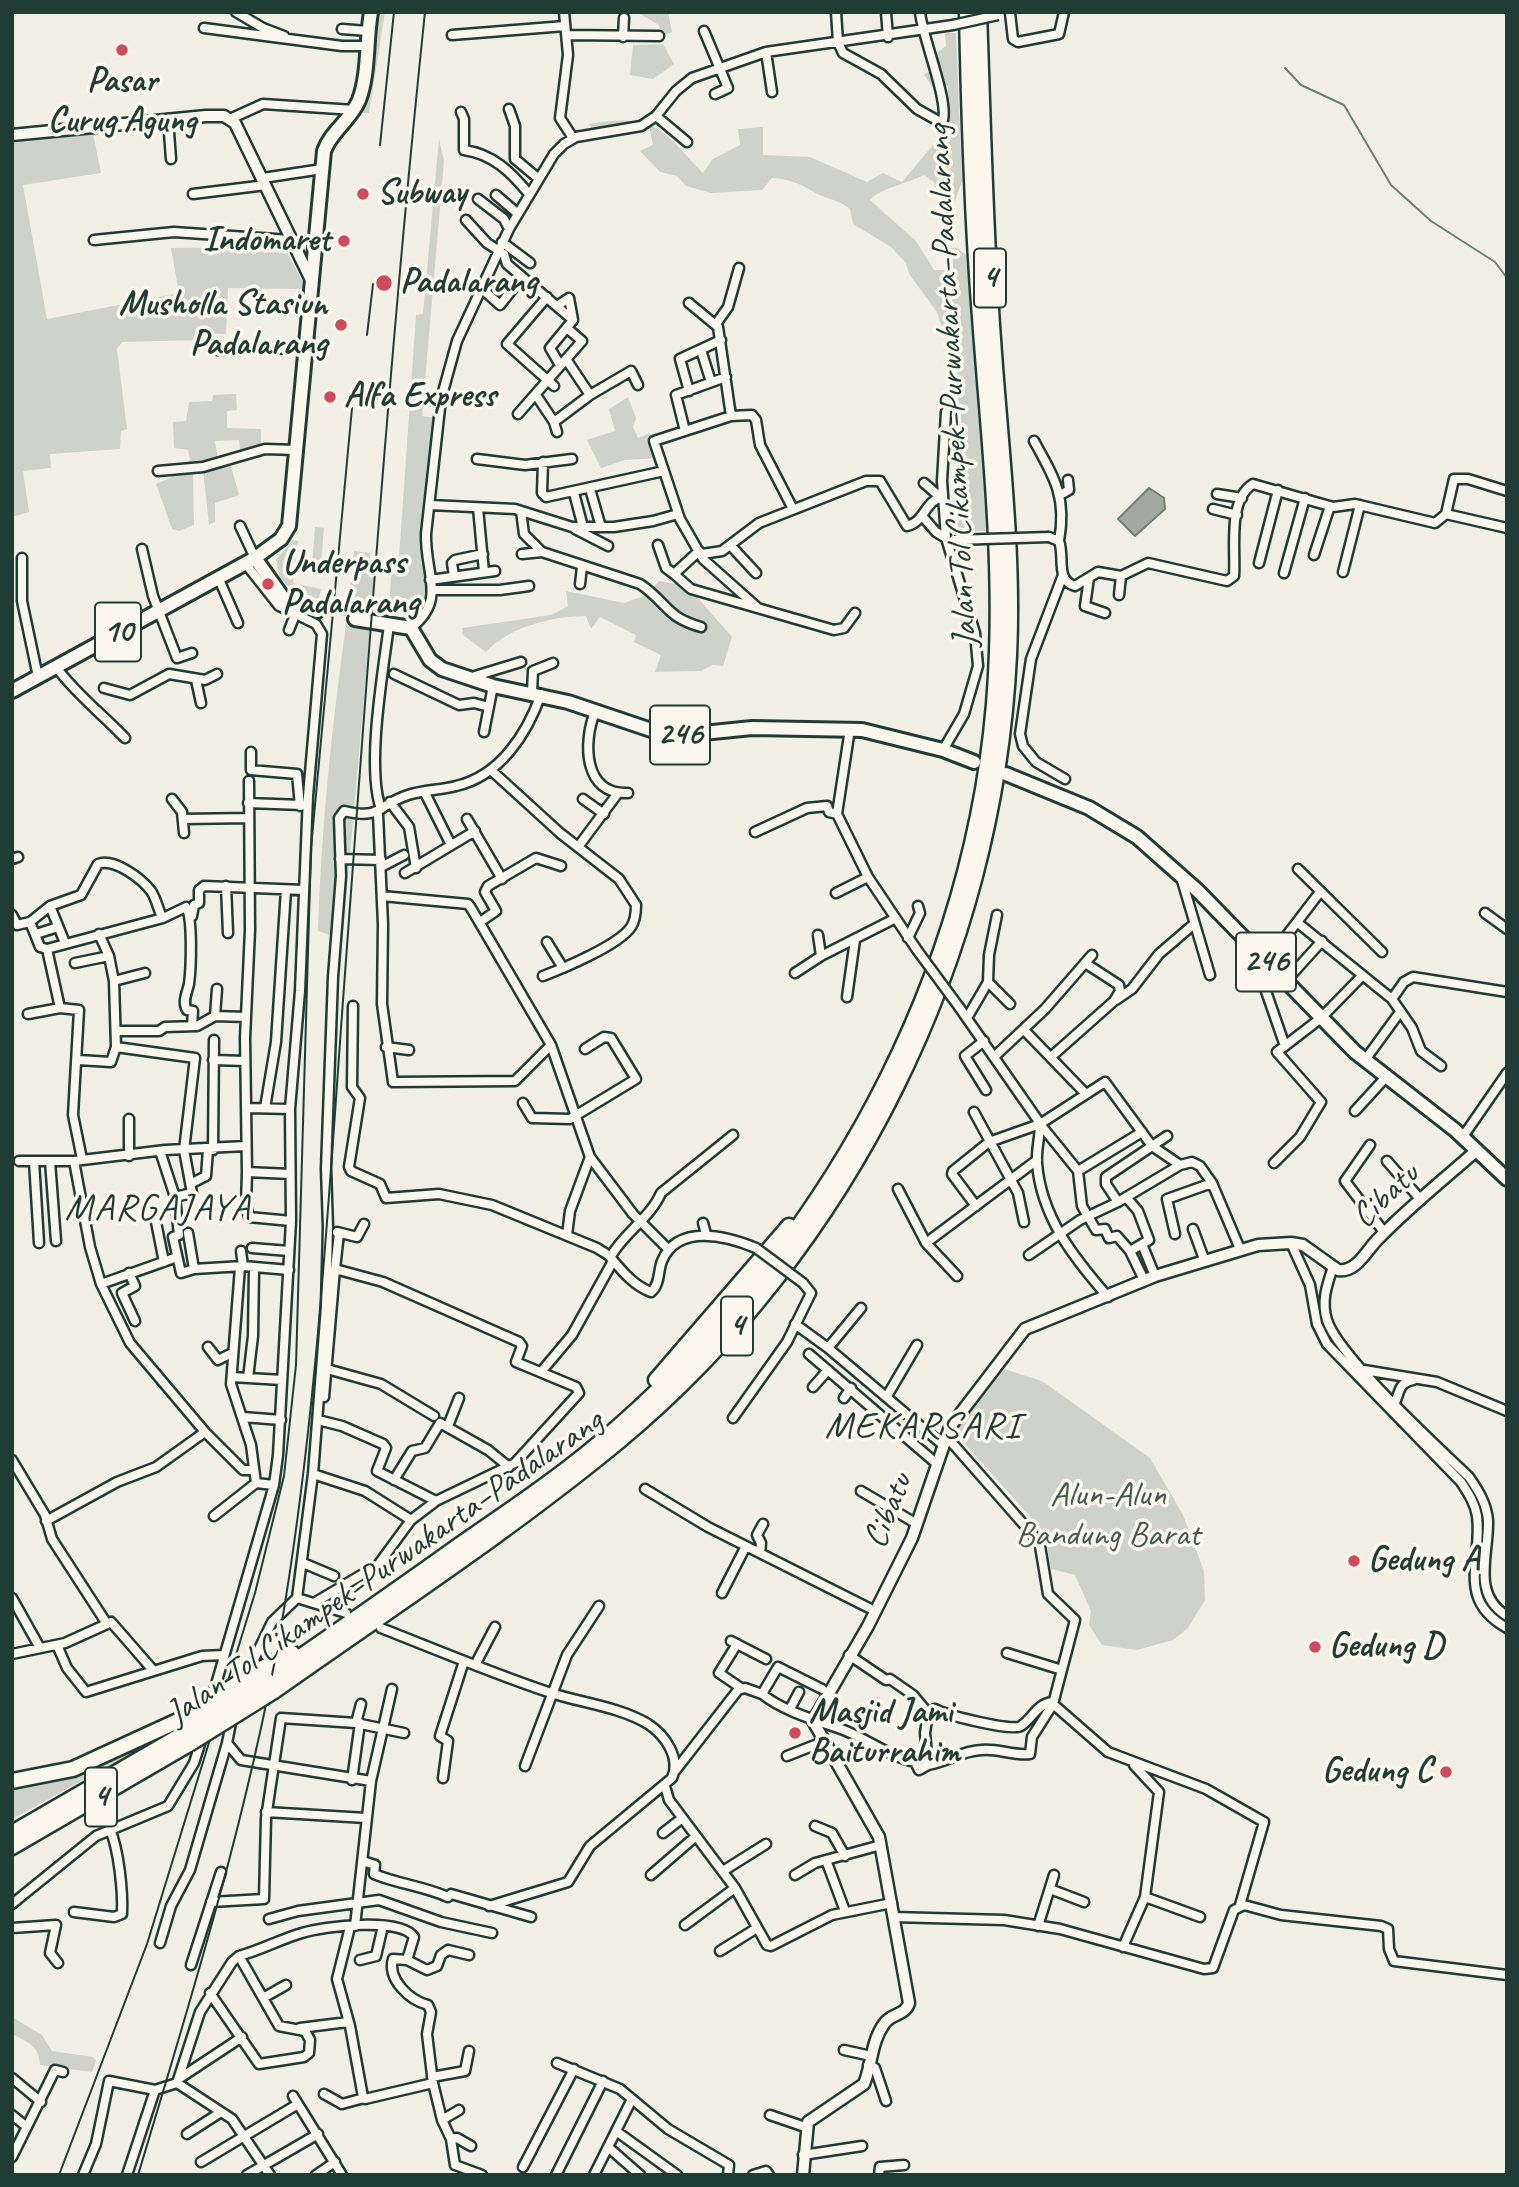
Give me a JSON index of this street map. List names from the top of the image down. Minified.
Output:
{"streets":{"highway":["4","Jalan Tol Cikampek–Purwakarta–Padalarang"],"main road":["10","246"],"street":["Cibatu"]},"crossings":[["246","Cibatu"]],"districts":["MARGAJAYA","MEKARSARI"],"parks":["Alun-Alun Bandung Barat"],"places":["Pasar Curug Agung","Subway","Indomaret","Padalarang","Musholla Stasiun Padalarang","Alfa Express","Underpass Padalarang","Gedung A","Gedung D","Masjid Jami Baiturrahim","Gedung C"]}
